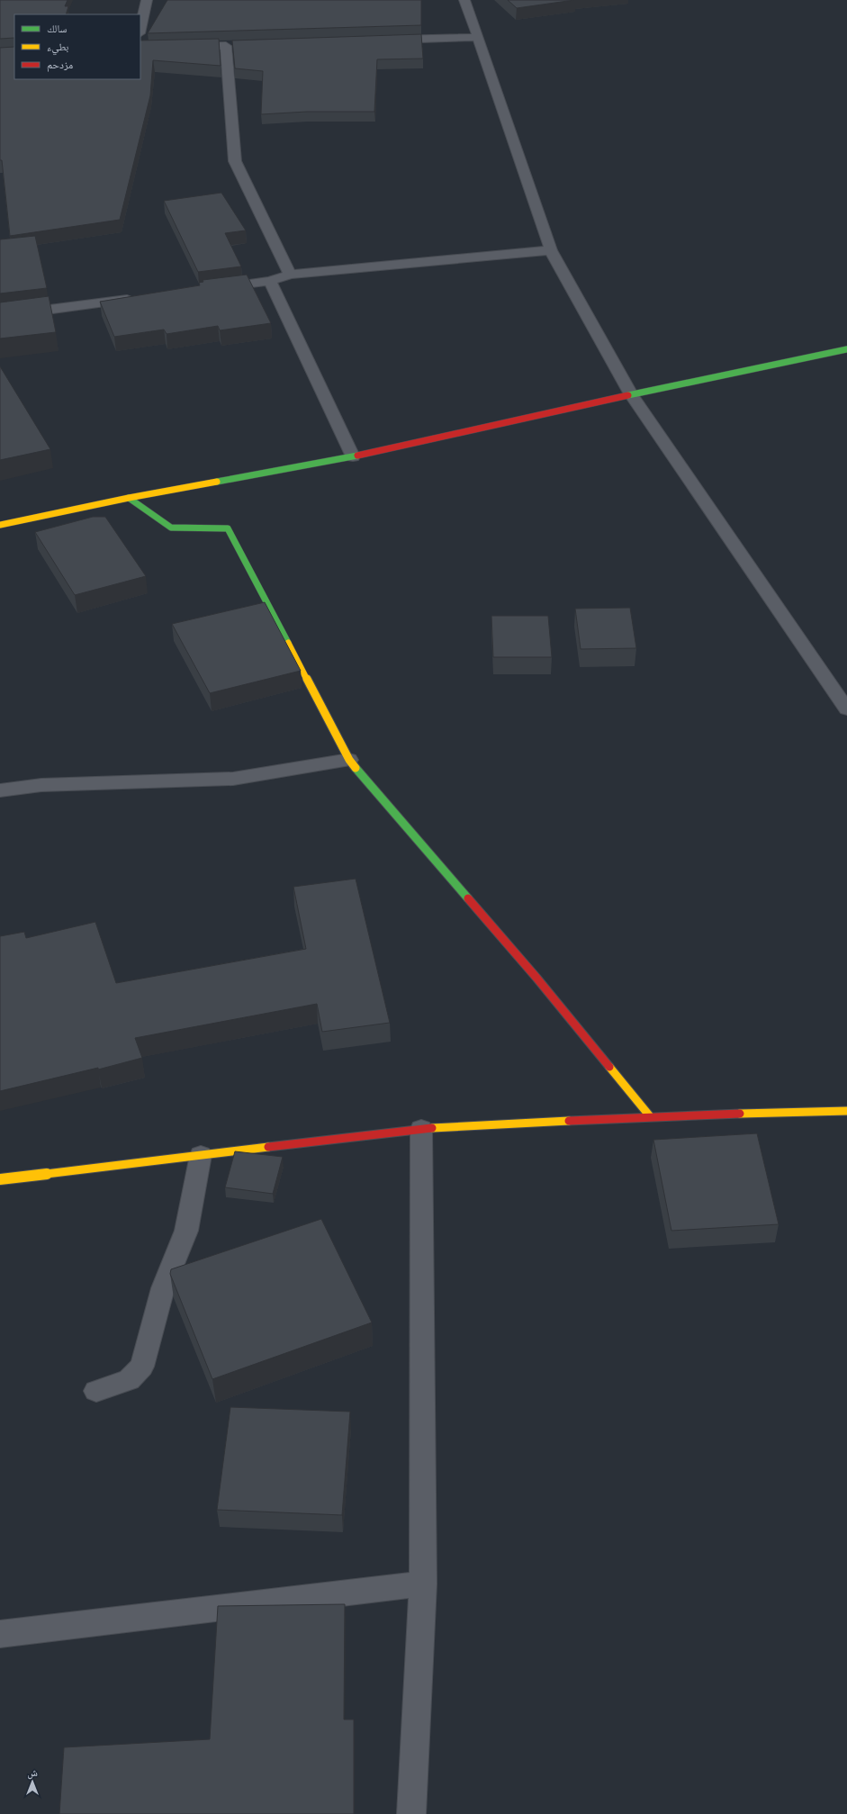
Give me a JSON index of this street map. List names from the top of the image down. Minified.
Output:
{"legend":["سالك","بطيء","مزدحم"],"north":"top"}
